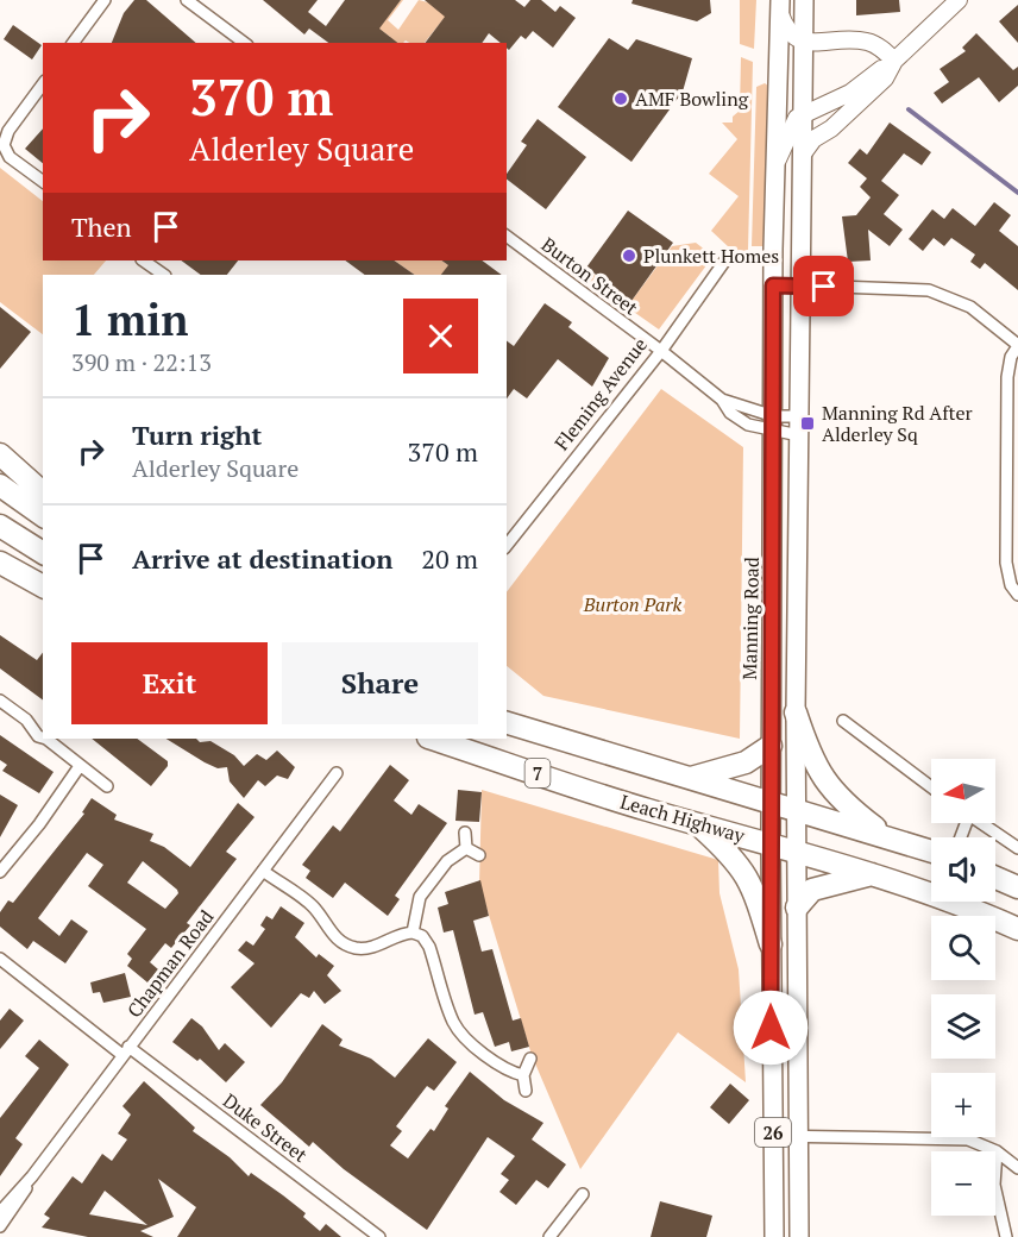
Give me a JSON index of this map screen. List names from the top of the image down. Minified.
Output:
{"streets":{"highway":["7","Leach Highway"],"main road":["Manning Road","26"],"street":["Burton Street","Fleming Avenue","Chapman Road","Duke Street"]},"crossings":[["Burton Street","Fleming Avenue"],["Burton Street","Manning Road"],["Burton Street","26"],["Manning Road","Leach Highway"],["Leach Highway","26"],["Chapman Road","Duke Street"]],"parks":["Burton Park"],"places":{"other":["AMF Bowling","Plunkett Homes"],"transit":["Manning Rd After Alderley Sq"]},"north":"left","page":{"turn":["370 m","Alderley Square"],"then":"Then","heading":["1 min","390 m · 22:13"],"list":[{"name":"Turn right","note":"Alderley Square","value":"370 m"},{"name":"Arrive at destination","value":"20 m"}],"buttons":["Exit","Share"],"map_buttons":["+","−"]}}
